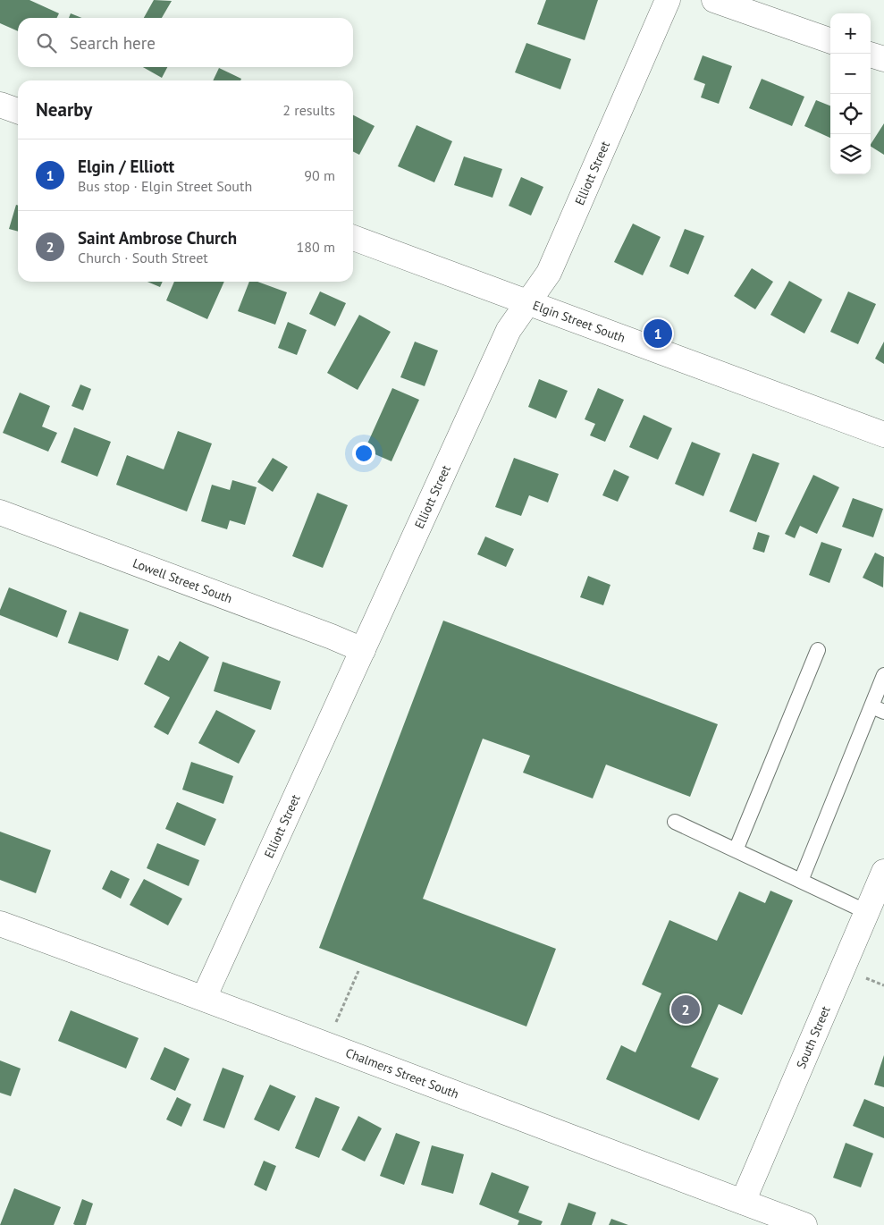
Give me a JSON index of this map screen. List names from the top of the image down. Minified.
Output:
{"streets":{"street":["Elliott Street","Elgin Street South","Lowell Street South","South Street","Chalmers Street South"]},"crossings":[["Elliott Street","Elgin Street South"],["Elliott Street","Lowell Street South"],["Elliott Street","Chalmers Street South"],["South Street","Chalmers Street South"]],"page":{"map_buttons":["+","−"],"search":"Search here","heading":["Nearby","2 results"],"list":[{"mark":"1","name":"Elgin / Elliott","note":"Bus stop · Elgin Street South","value":"90 m"},{"mark":"2","name":"Saint Ambrose Church","note":"Church · South Street","value":"180 m"}],"pins":["1","2"]}}
